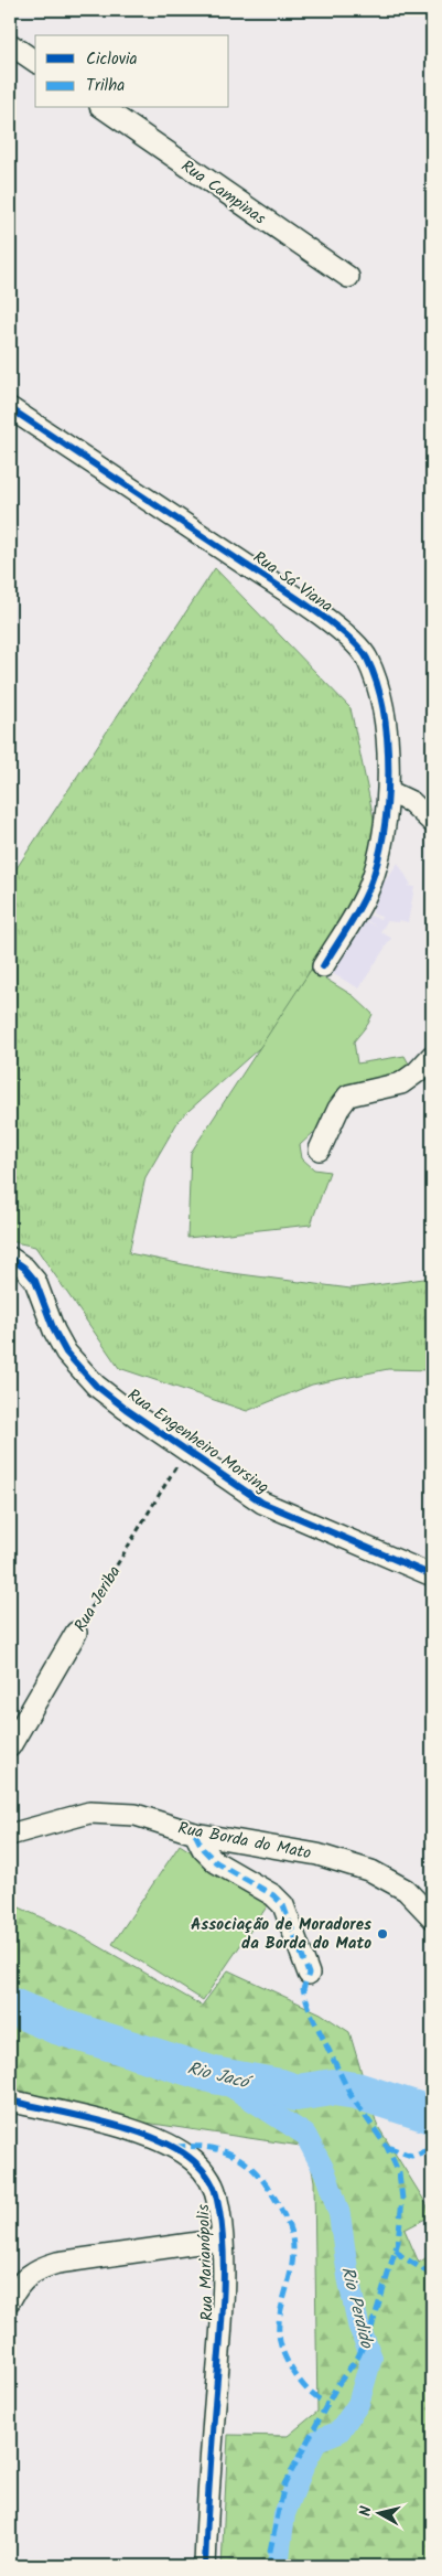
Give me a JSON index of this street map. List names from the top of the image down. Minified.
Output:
{"streets":{"street":["Rua Campinas","Rua Sá Viana","Rua Engenheiro Morsing","Rua Jeriba","Rua Borda do Mato","Rua Marianópolis"]},"crossings":[["Rua Engenheiro Morsing","Rua Jeriba"]],"water":["Rio Jacó","Rio Perdido"],"places":["Associação de Moradores da Borda do Mato"],"legend":["Ciclovia","Trilha"],"north":"left"}
